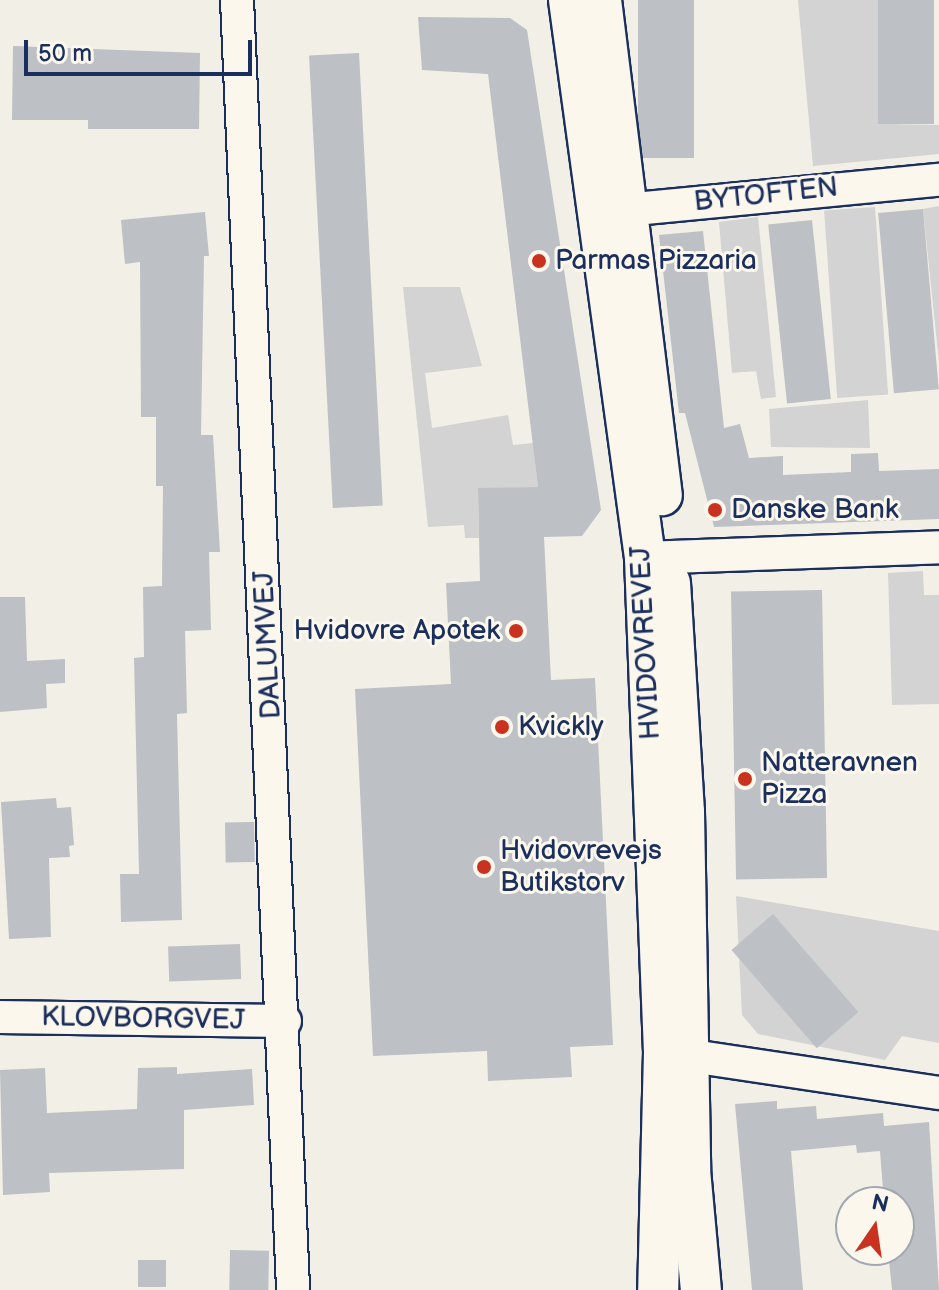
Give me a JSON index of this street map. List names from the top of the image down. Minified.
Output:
{"streets":{"street":["BYTOFTEN","HVIDOVREVEJ","DALUMVEJ","KLOVBORGVEJ"]},"crossings":[["BYTOFTEN","HVIDOVREVEJ"],["DALUMVEJ","KLOVBORGVEJ"]],"places":["Parmas Pizzaria","Danske Bank","Hvidovre Apotek","Kvickly","Natteravnen Pizza","Hvidovrevejs Butikstorv"],"scale_bar":"50 m","north":"top"}
